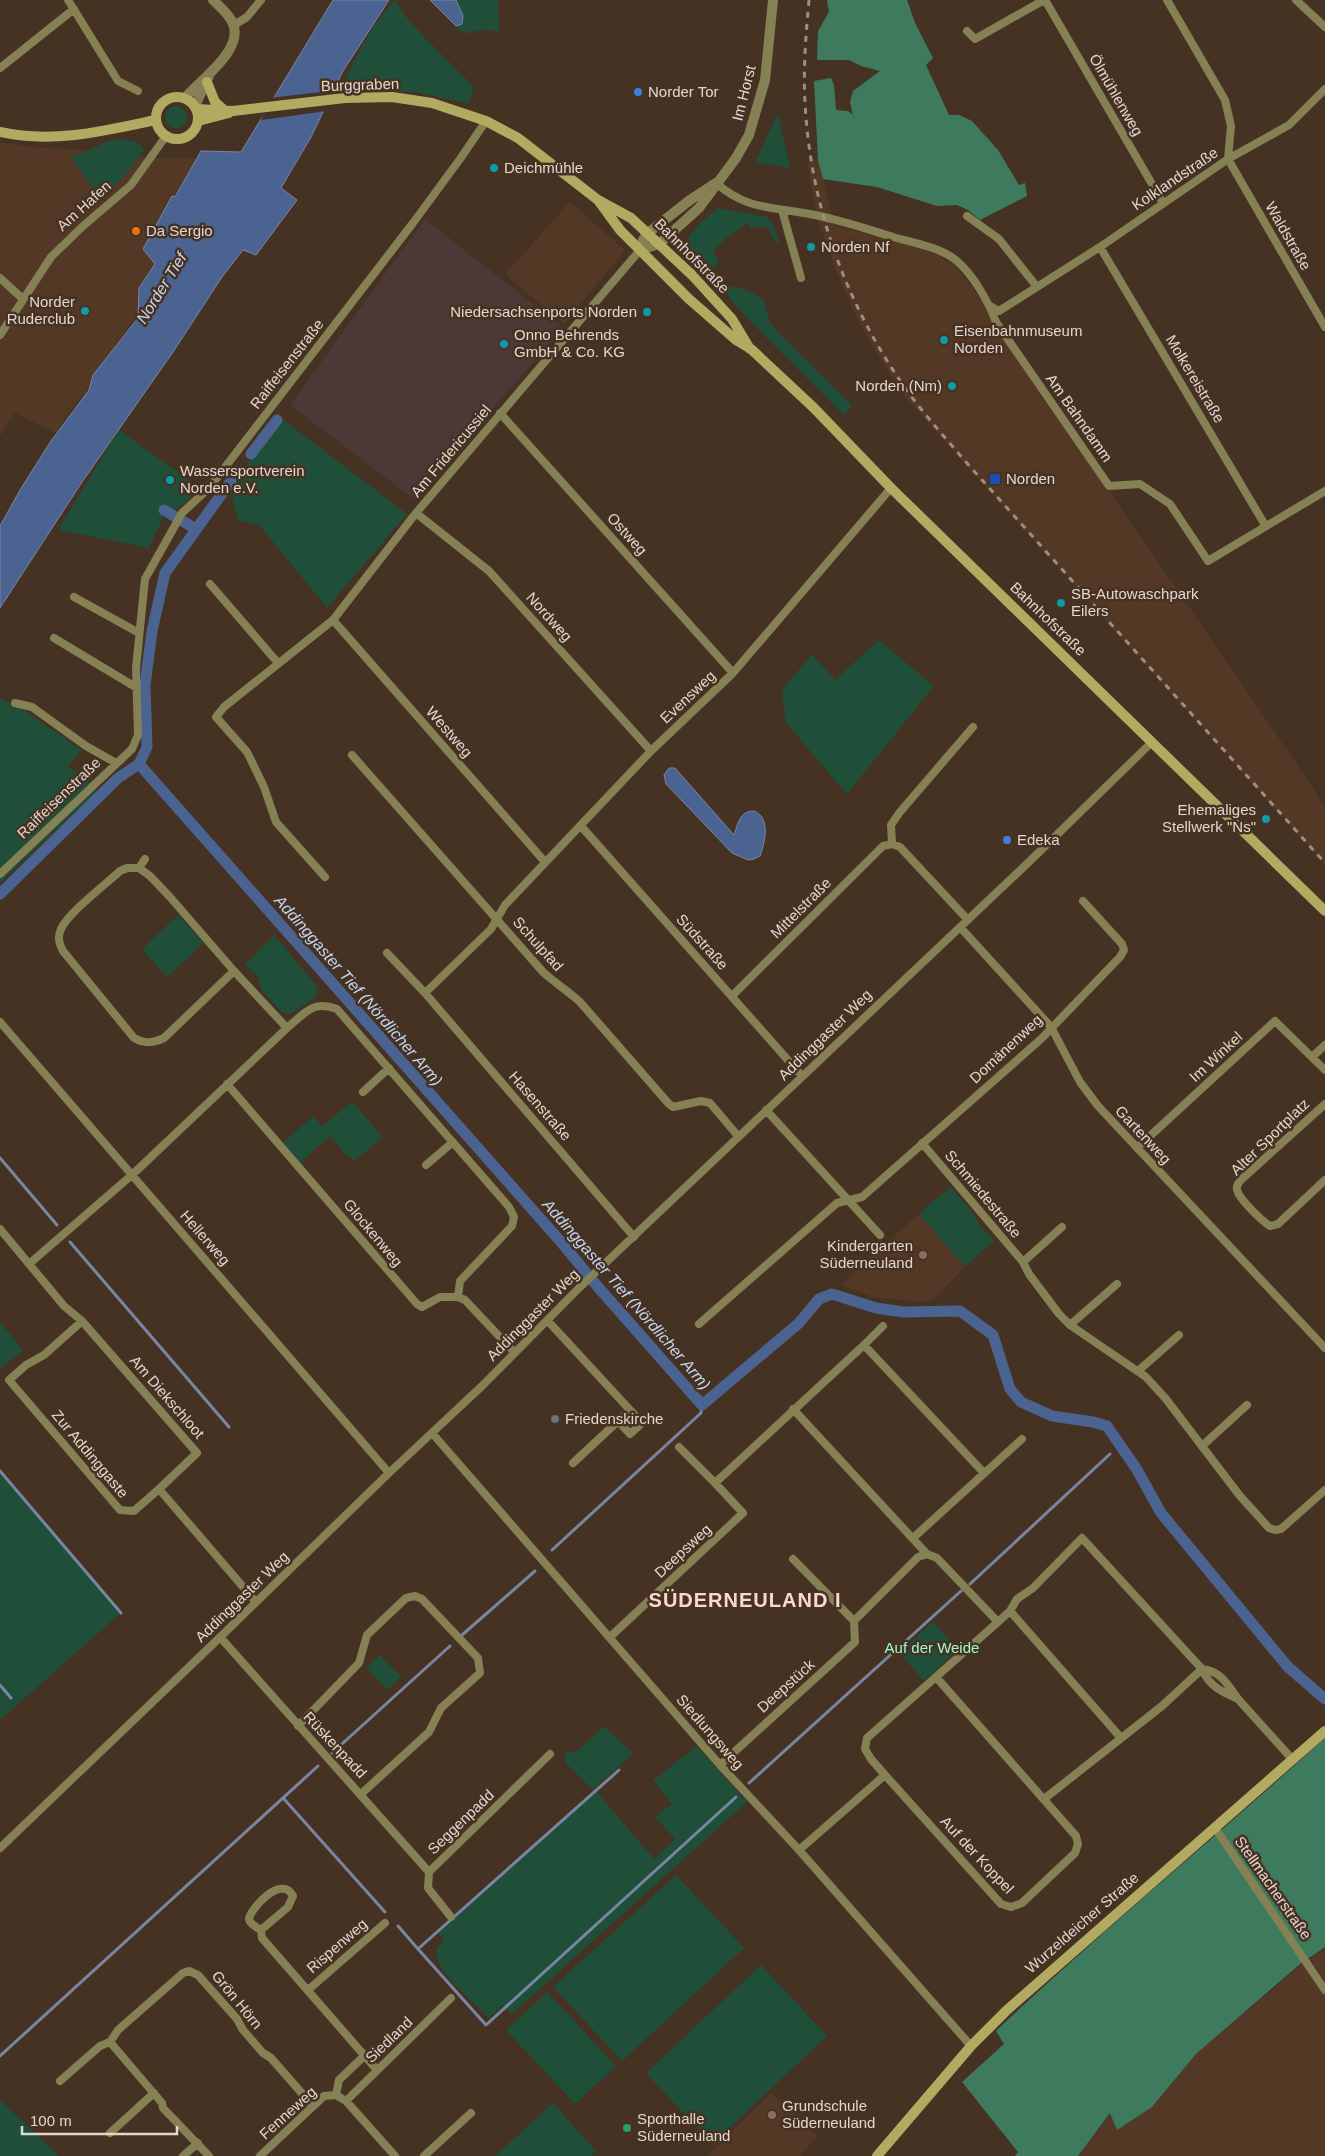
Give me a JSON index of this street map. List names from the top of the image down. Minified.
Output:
{"streets":{"main road":["Burggraben","Bahnhofstraße","Wurzeldeicher Straße"],"street":["Im Horst","Ölmühlenweg","Kolklandstraße","Am Hafen","Waldstraße","Raiffeisenstraße","Molkereistraße","Am Bahndamm","Am Fridericussiel","Ostweg","Nordweg","Evensweg","Westweg","Mittelstraße","Südstraße","Schulpfad","Addinggaster Weg","Domänenweg","Im Winkel","Hasenstraße","Gartenweg","Alter Sportplatz","Schmiedestraße","Glockenweg","Hellerweg","Am Diekschloot","Zur Addinggaste","Deepsweg","Deepstück","Siedlungsweg","Rüskenpadd","Seggenpadd","Auf der Koppel","Stellmacherstraße","Rispenweg","Grön Hörn","Siedland","Fenneweg"]},"crossings":[["Burggraben","Am Hafen"],["Burggraben","Bahnhofstraße"],["Burggraben","Raiffeisenstraße"],["Im Horst","Bahnhofstraße"],["Im Horst","Am Bahndamm"],["Im Horst","Am Fridericussiel"],["Ölmühlenweg","Kolklandstraße"],["Kolklandstraße","Waldstraße"],["Kolklandstraße","Molkereistraße"],["Kolklandstraße","Am Bahndamm"],["Bahnhofstraße","Raiffeisenstraße"],["Bahnhofstraße","Am Fridericussiel"],["Bahnhofstraße","Evensweg"],["Bahnhofstraße","Addinggaster Weg"],["Molkereistraße","Am Bahndamm"],["Am Fridericussiel","Ostweg"],["Am Fridericussiel","Nordweg"],["Am Fridericussiel","Westweg"],["Ostweg","Evensweg"],["Nordweg","Evensweg"],["Evensweg","Westweg"],["Evensweg","Südstraße"],["Evensweg","Schulpfad"],["Mittelstraße","Südstraße"],["Südstraße","Addinggaster Weg"],["Schulpfad","Addinggaster Weg"],["Addinggaster Weg","Hasenstraße"],["Addinggaster Weg","Gartenweg"],["Addinggaster Weg","Hellerweg"],["Addinggaster Weg","Siedlungsweg"],["Addinggaster Weg","Rüskenpadd"],["Domänenweg","Gartenweg"],["Domänenweg","Schmiedestraße"],["Im Winkel","Gartenweg"],["Am Diekschloot","Zur Addinggaste"],["Deepsweg","Siedlungsweg"],["Deepstück","Siedlungsweg"],["Siedlungsweg","Wurzeldeicher Straße"],["Rüskenpadd","Seggenpadd"],["Stellmacherstraße","Wurzeldeicher Straße"],["Rispenweg","Siedland"],["Grön Hörn","Fenneweg"],["Siedland","Fenneweg"]],"districts":["SÜDERNEULAND I"],"water":["Norder Tief","Addinggaster Tief (Nördlicher Arm)"],"parks":["Auf der Weide"],"places":{"other":["Norder Tor","Deichmühle","Da Sergio","Norden Nf","Norder Ruderclub","Niedersachsenports Norden","Eisenbahnmuseum Norden","Onno Behrends GmbH & Co. KG","Norden (Nm)","Wassersportverein Norden e.V.","SB-Autowaschpark Eilers","Ehemaliges Stellwerk \"Ns\"","Edeka","Kindergarten Süderneuland","Friedenskirche","Grundschule Süderneuland","Sporthalle Süderneuland"],"transit":["Norden"]},"scale_bar":"100 m"}
